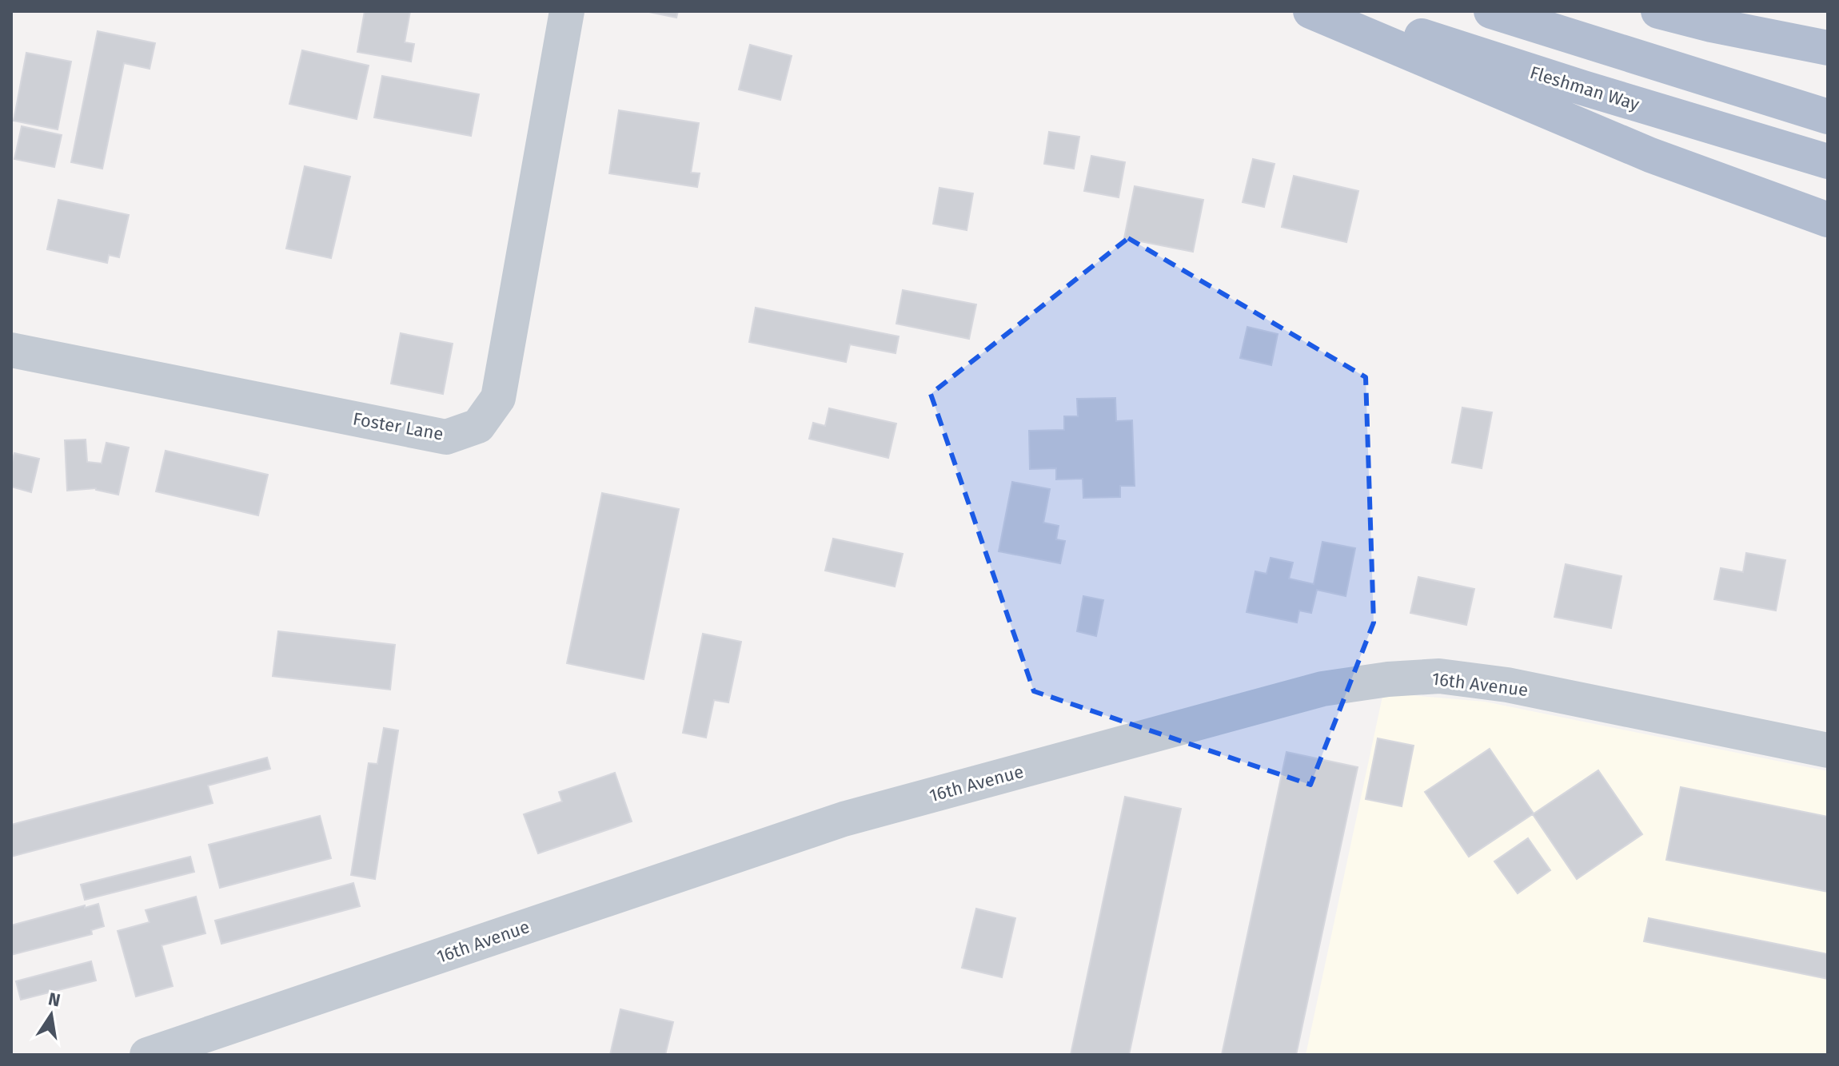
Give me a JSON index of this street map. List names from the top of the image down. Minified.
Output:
{"streets":{"main road":["Fleshman Way"],"street":["Foster Lane","16th Avenue"]},"north":"top"}
